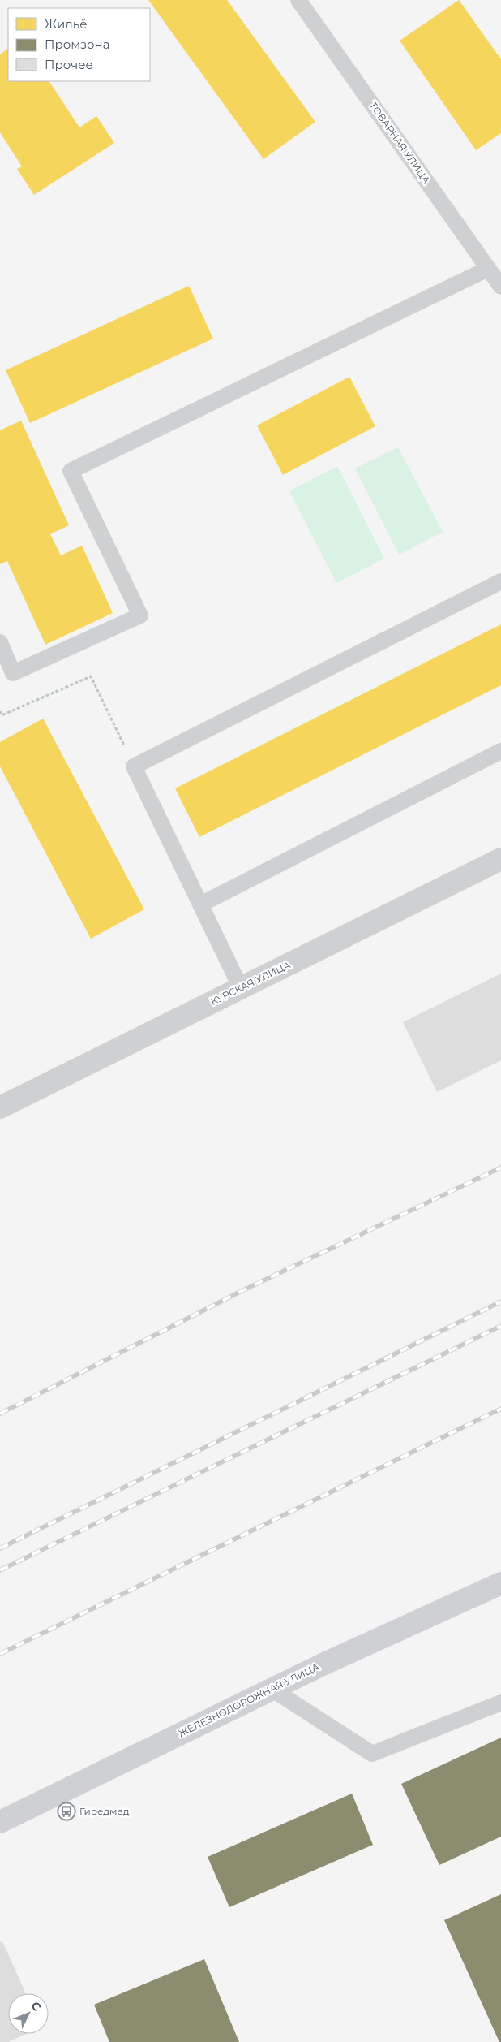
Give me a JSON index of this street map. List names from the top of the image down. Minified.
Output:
{"streets":{"main road":["ЖЕЛЕЗНОДОРОЖНАЯ УЛИЦА"],"street":["КУРСКАЯ УЛИЦА"],"lane":["ТОВАРНАЯ УЛИЦА"]},"places":{"bus stop":["Гиредмед"]},"legend":["Жильё","Промзона","Прочее"],"north":"top right"}
